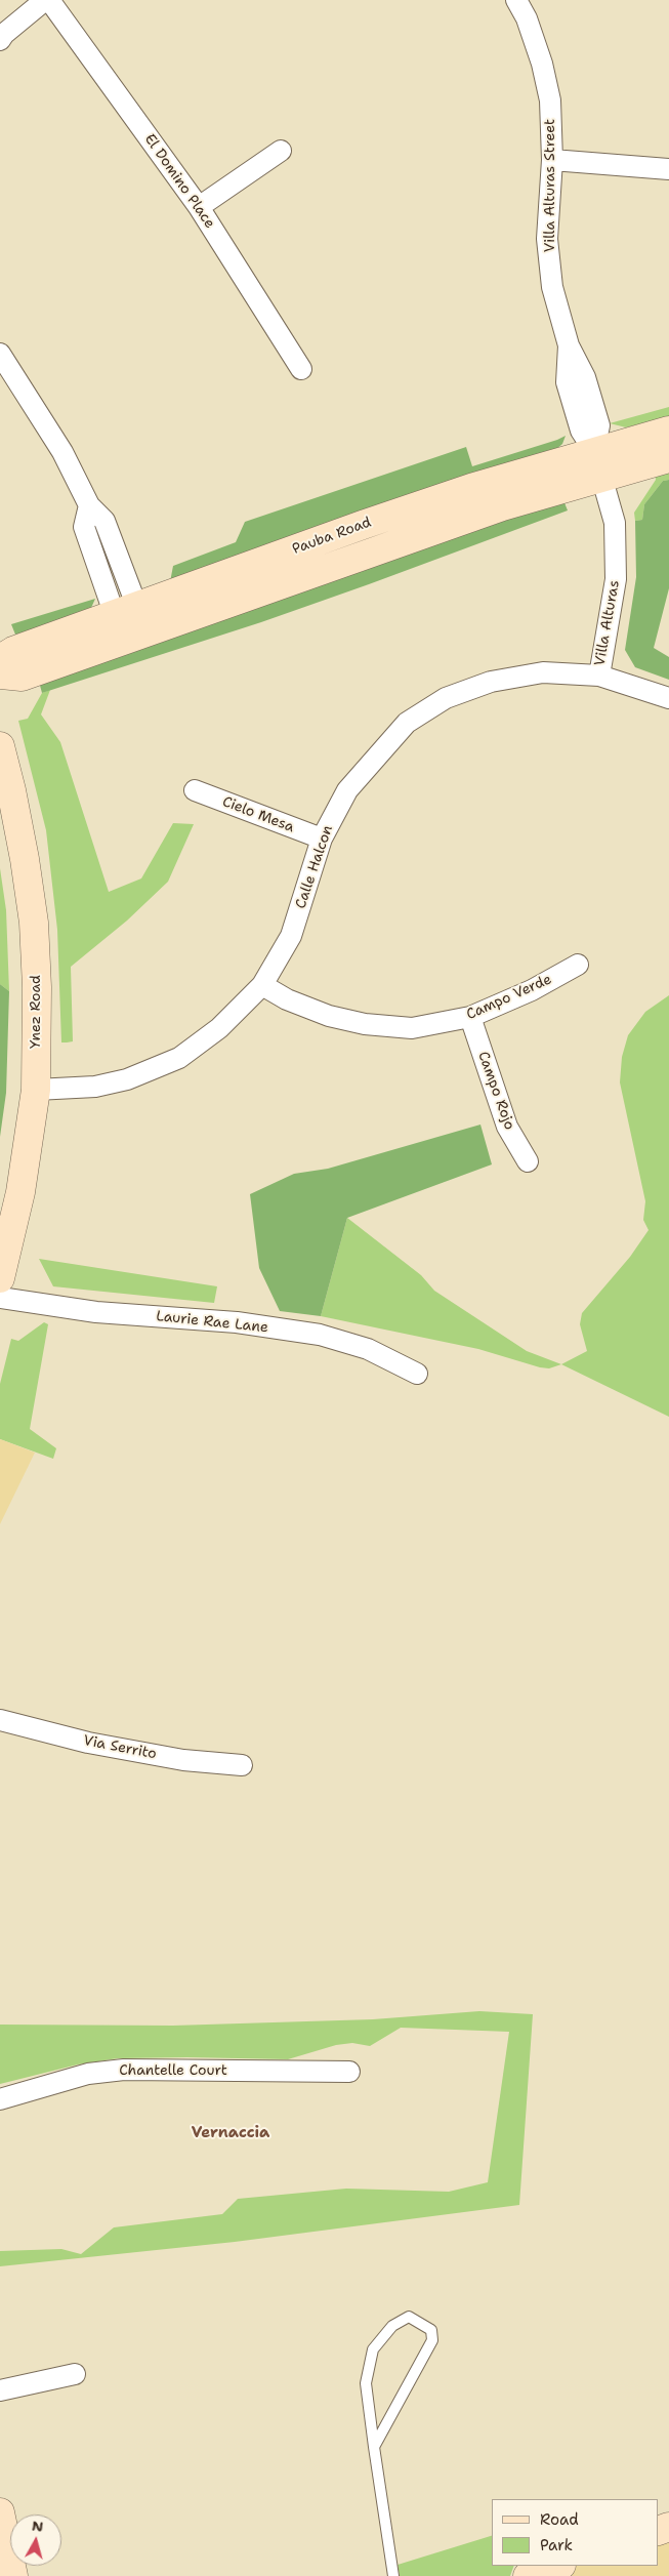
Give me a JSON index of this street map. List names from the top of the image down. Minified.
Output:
{"streets":{"main road":["Pauba Road","Ynez Road"],"street":["El Domino Place","Villa Alturas Street","Villa Alturas","Cielo Mesa","Calle Halcon","Campo Verde","Campo Rojo","Laurie Rae Lane","Via Serrito","Chantelle Court"]},"crossings":[["Villa Alturas Street","Pauba Road"],["Villa Alturas Street","Villa Alturas"],["Pauba Road","Villa Alturas"],["Villa Alturas","Calle Halcon"],["Cielo Mesa","Calle Halcon"],["Calle Halcon","Campo Verde"],["Calle Halcon","Ynez Road"],["Campo Verde","Campo Rojo"]],"districts":["Vernaccia"],"legend":["Road","Park"],"north":"top"}
